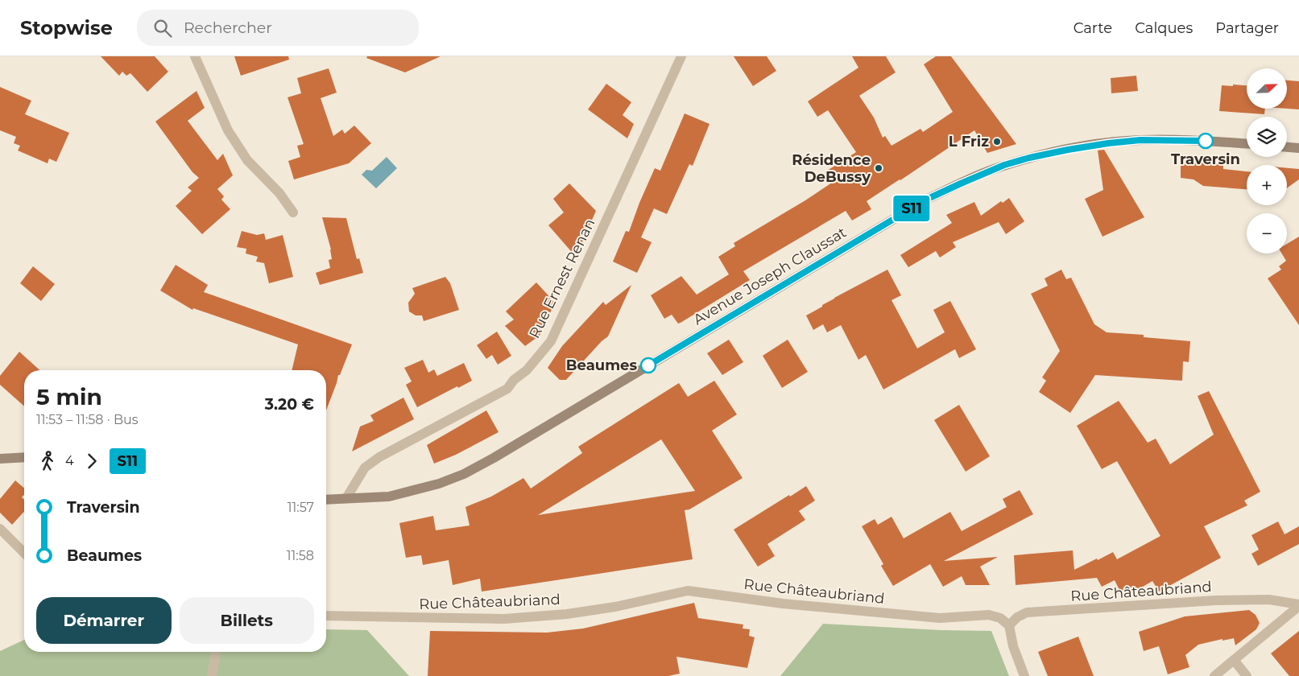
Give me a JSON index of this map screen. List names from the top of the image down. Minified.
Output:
{"streets":{"main road":["Avenue Joseph Claussat"],"street":["Rue Ernest Renan","Rue Châteaubriand"]},"crossings":[["Avenue Joseph Claussat","Rue Ernest Renan"]],"places":["Traversin","L Friz","Résidence DeBussy","Beaumes"],"lines":["bus line S11"],"north":"top right","page":{"header":"Stopwise","search":"Rechercher","nav":["Carte","Calques","Partager"],"on_map":"S11","map_buttons":["+","−"],"heading":["5 min","11:53 – 11:58 · Bus","3.20 €"],"legs":["4","S11"],"list":[{"name":"Traversin","value":"11:57"},{"name":"Beaumes","value":"11:58"}],"buttons":["Démarrer","Billets"]}}
